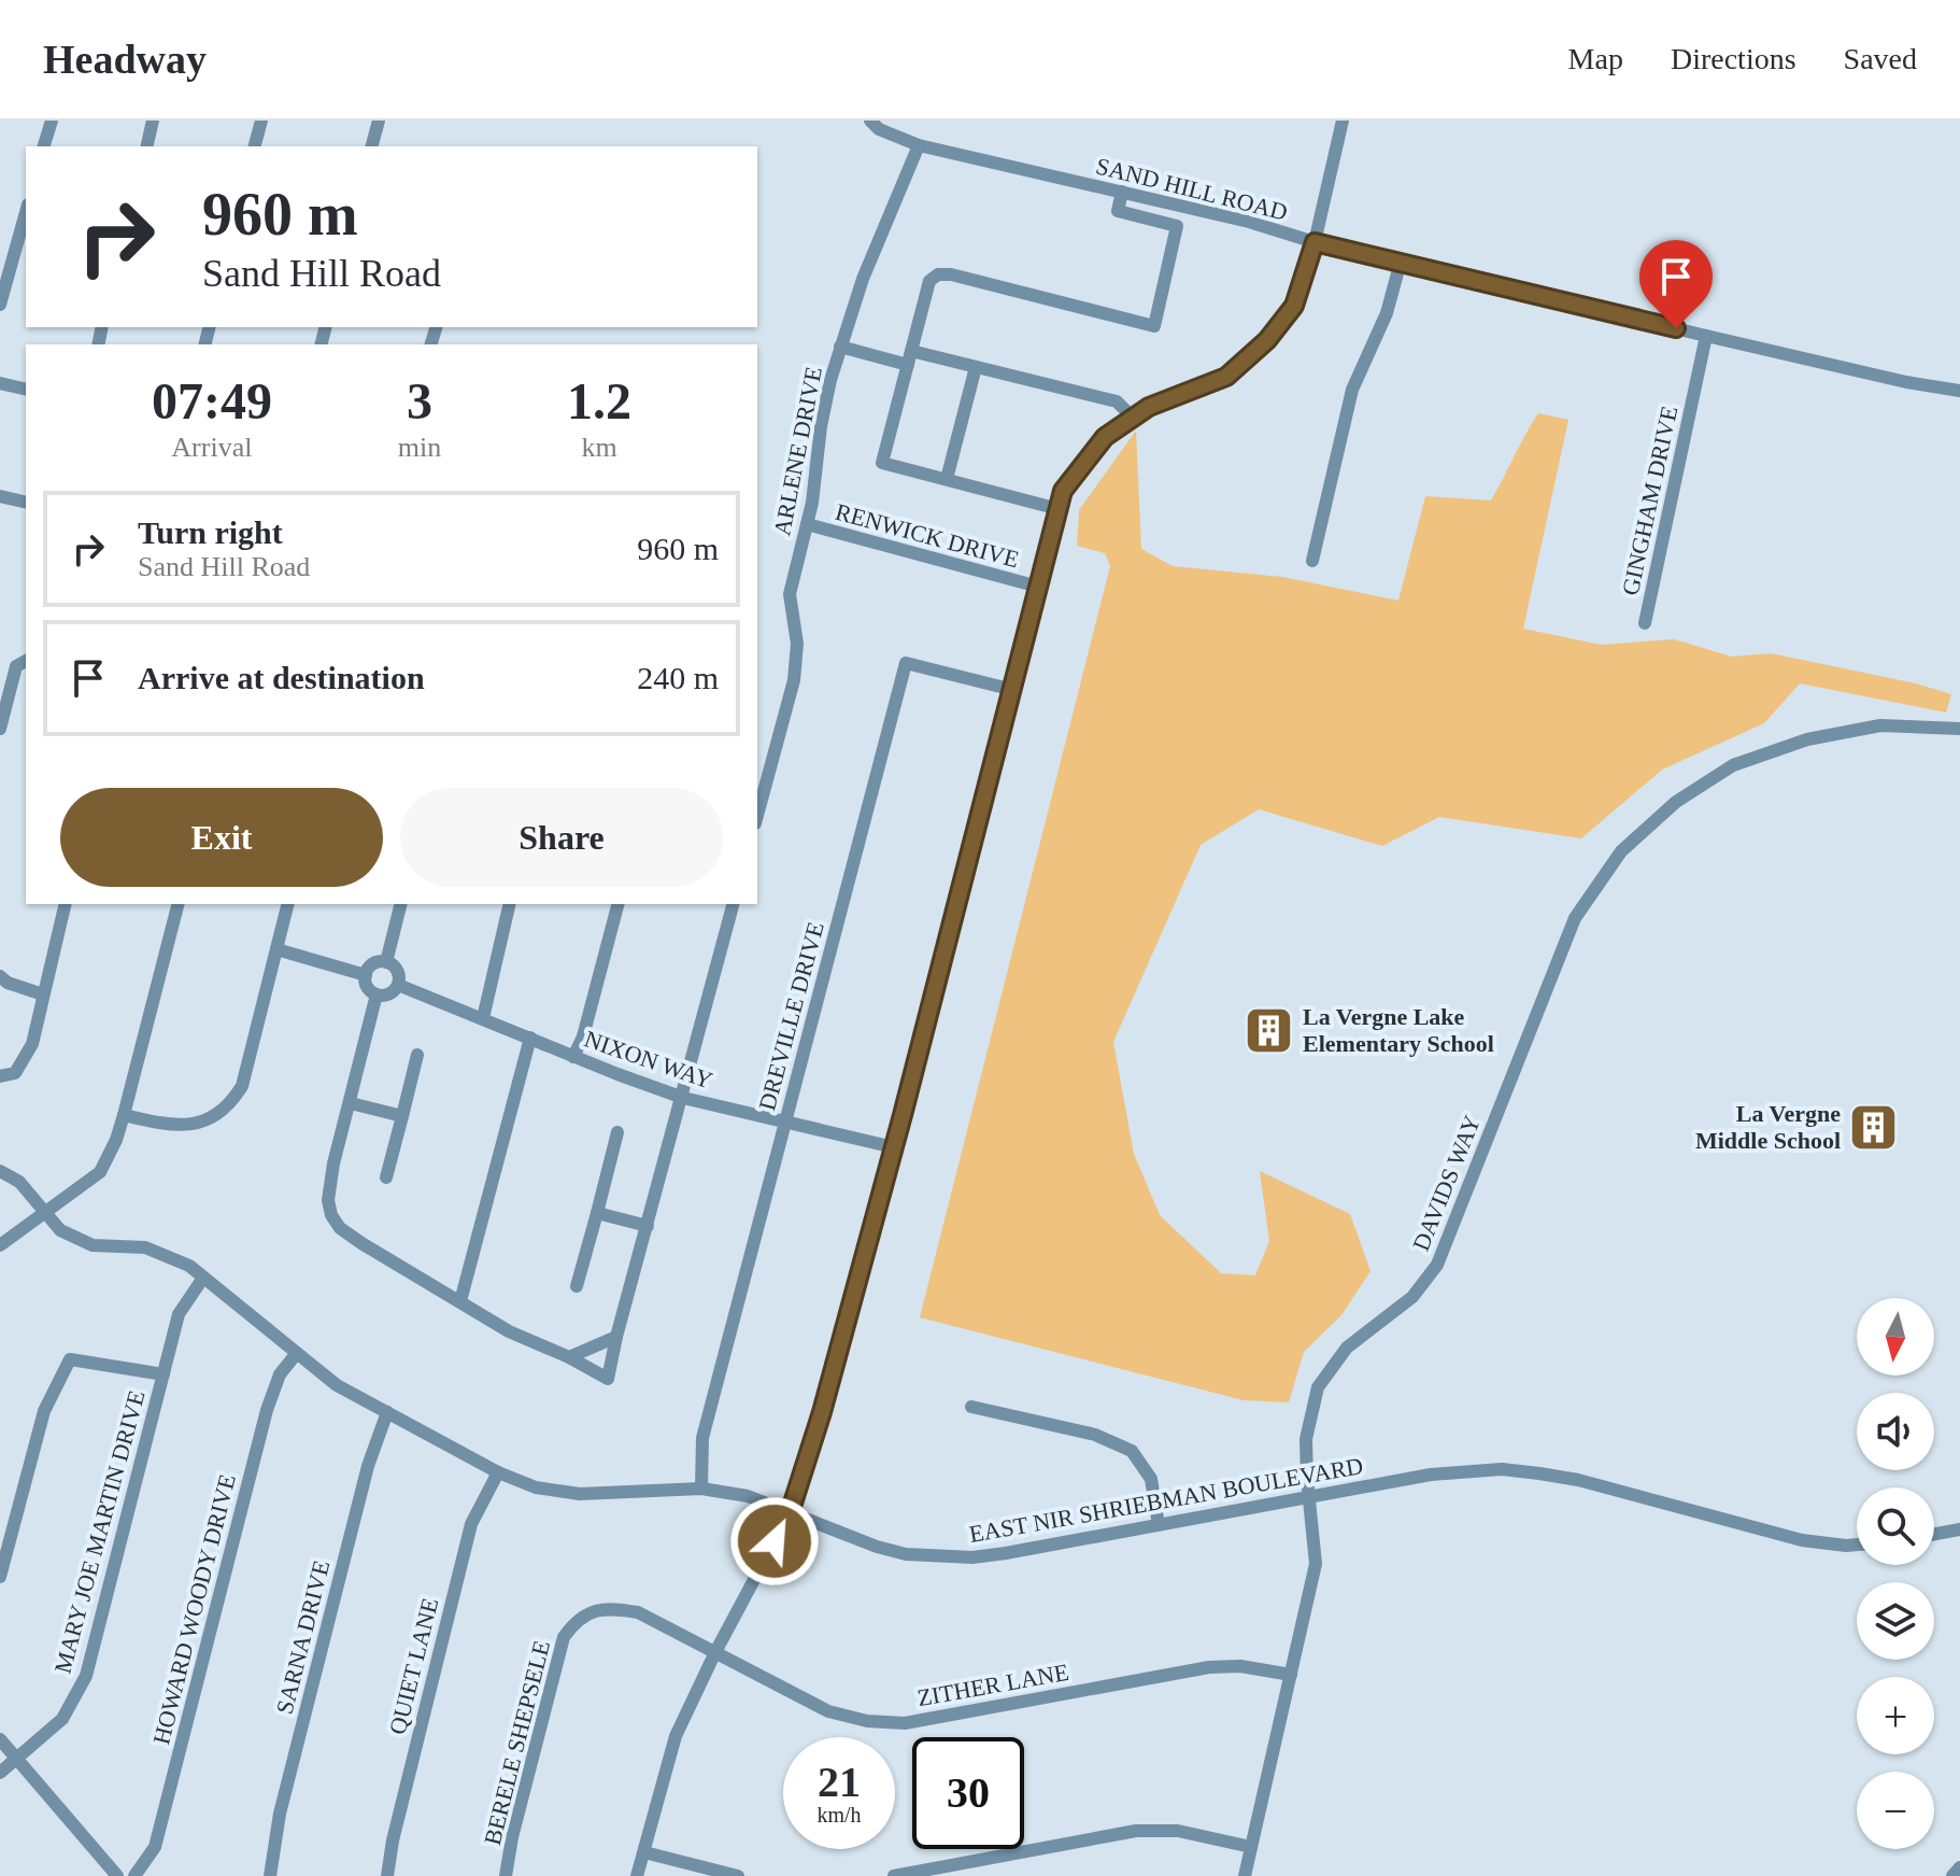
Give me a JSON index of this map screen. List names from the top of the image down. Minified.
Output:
{"streets":{"street":["SAND HILL ROAD","ARLENE DRIVE","GINGHAM DRIVE","RENWICK DRIVE","DREVILLE DRIVE","NIXON WAY","DAVIDS WAY","EAST NIR SHRIEBMAN BOULEVARD","MARY JOE MARTIN DRIVE","HOWARD WOODY DRIVE","SARNA DRIVE","QUIET LANE","ZITHER LANE","BERELE SHEPSELE"]},"crossings":[["SAND HILL ROAD","ARLENE DRIVE"],["SAND HILL ROAD","GINGHAM DRIVE"],["ARLENE DRIVE","RENWICK DRIVE"],["DREVILLE DRIVE","NIXON WAY"],["DREVILLE DRIVE","EAST NIR SHRIEBMAN BOULEVARD"],["DAVIDS WAY","EAST NIR SHRIEBMAN BOULEVARD"],["DAVIDS WAY","ZITHER LANE"],["EAST NIR SHRIEBMAN BOULEVARD","MARY JOE MARTIN DRIVE"],["EAST NIR SHRIEBMAN BOULEVARD","HOWARD WOODY DRIVE"],["EAST NIR SHRIEBMAN BOULEVARD","SARNA DRIVE"],["EAST NIR SHRIEBMAN BOULEVARD","QUIET LANE"],["ZITHER LANE","BERELE SHEPSELE"]],"places":{"building":["La Vergne Lake Elementary School","La Vergne Middle School"]},"north":"bottom","page":{"header":"Headway","nav":["Map","Directions","Saved"],"turn":["960 m","Sand Hill Road"],"eta":["07:49","Arrival","3","min","1.2","km"],"list":[{"name":"Turn right","note":"Sand Hill Road","value":"960 m"},{"name":"Arrive at destination","value":"240 m"}],"buttons":["Exit","Share"],"map_buttons":["+","−"],"speed":"21 km/h","limit":"30"}}
